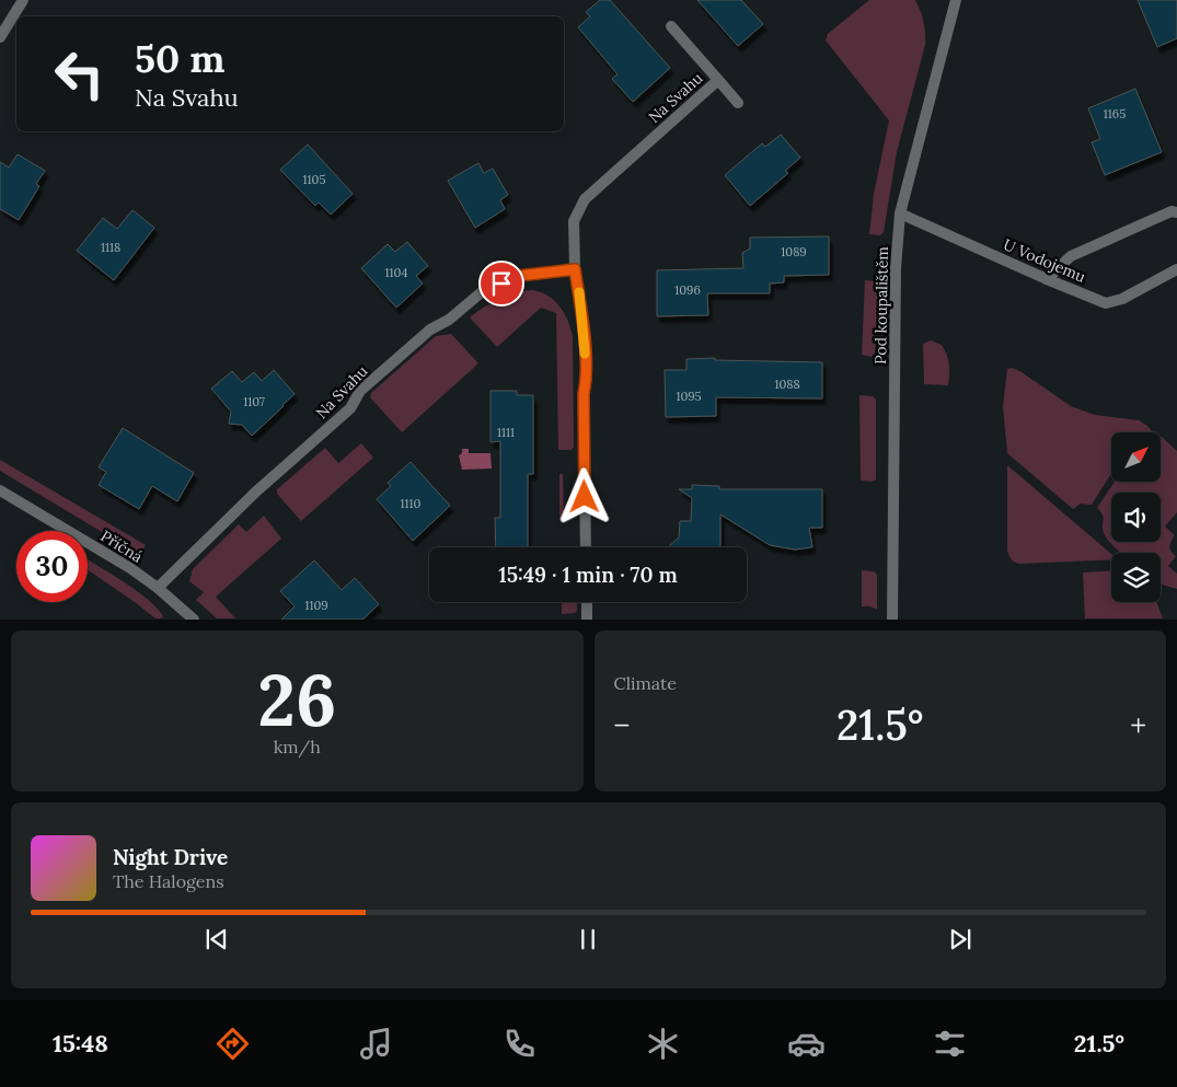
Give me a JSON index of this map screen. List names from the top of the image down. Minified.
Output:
{"streets":{"street":["Na Svahu","U Vodojemu","Pod koupalištěm","Příčná"]},"crossings":[["Na Svahu","Příčná"],["U Vodojemu","Pod koupalištěm"]],"house_numbers":["1165","1105","1118","1089","1104","1096","1088","1095","1107","1111","1110","1109"],"north":"top right","page":{"turn":["50 m","Na Svahu"],"limit":"30","trip":"15:49 · 1 min · 70 m","tile":[["26","km/h"],"Climate"],"heat":["−","21.5°","+"],"song":["Night Drive","The Halogens"],"tabs":["15:48","21.5°"]}}
